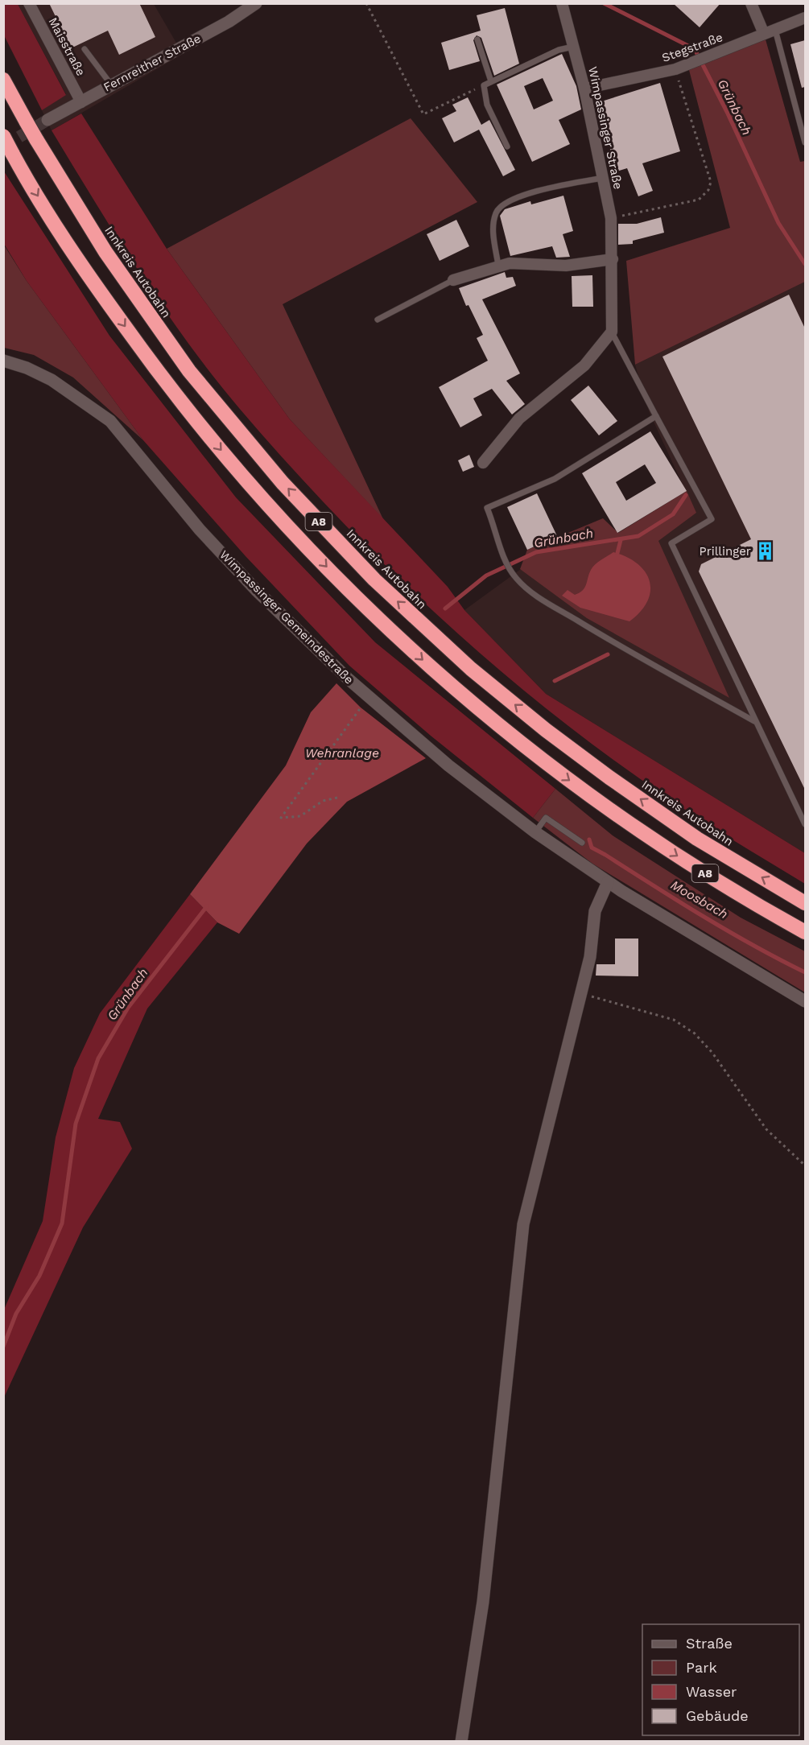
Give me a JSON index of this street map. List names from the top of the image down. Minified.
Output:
{"streets":{"highway":["Innkreis Autobahn","A8"],"street":["Maisstraße","Stegstraße","Fernreither Straße","Wimpassinger Straße","Wimpassinger Gemeindestraße"]},"crossings":[["Maisstraße","Fernreither Straße"],["Stegstraße","Wimpassinger Straße"]],"water":["Grünbach","Wehranlage","Moosbach"],"places":{"building":["Prillinger"]},"legend":["Straße","Park","Wasser","Gebäude"]}
